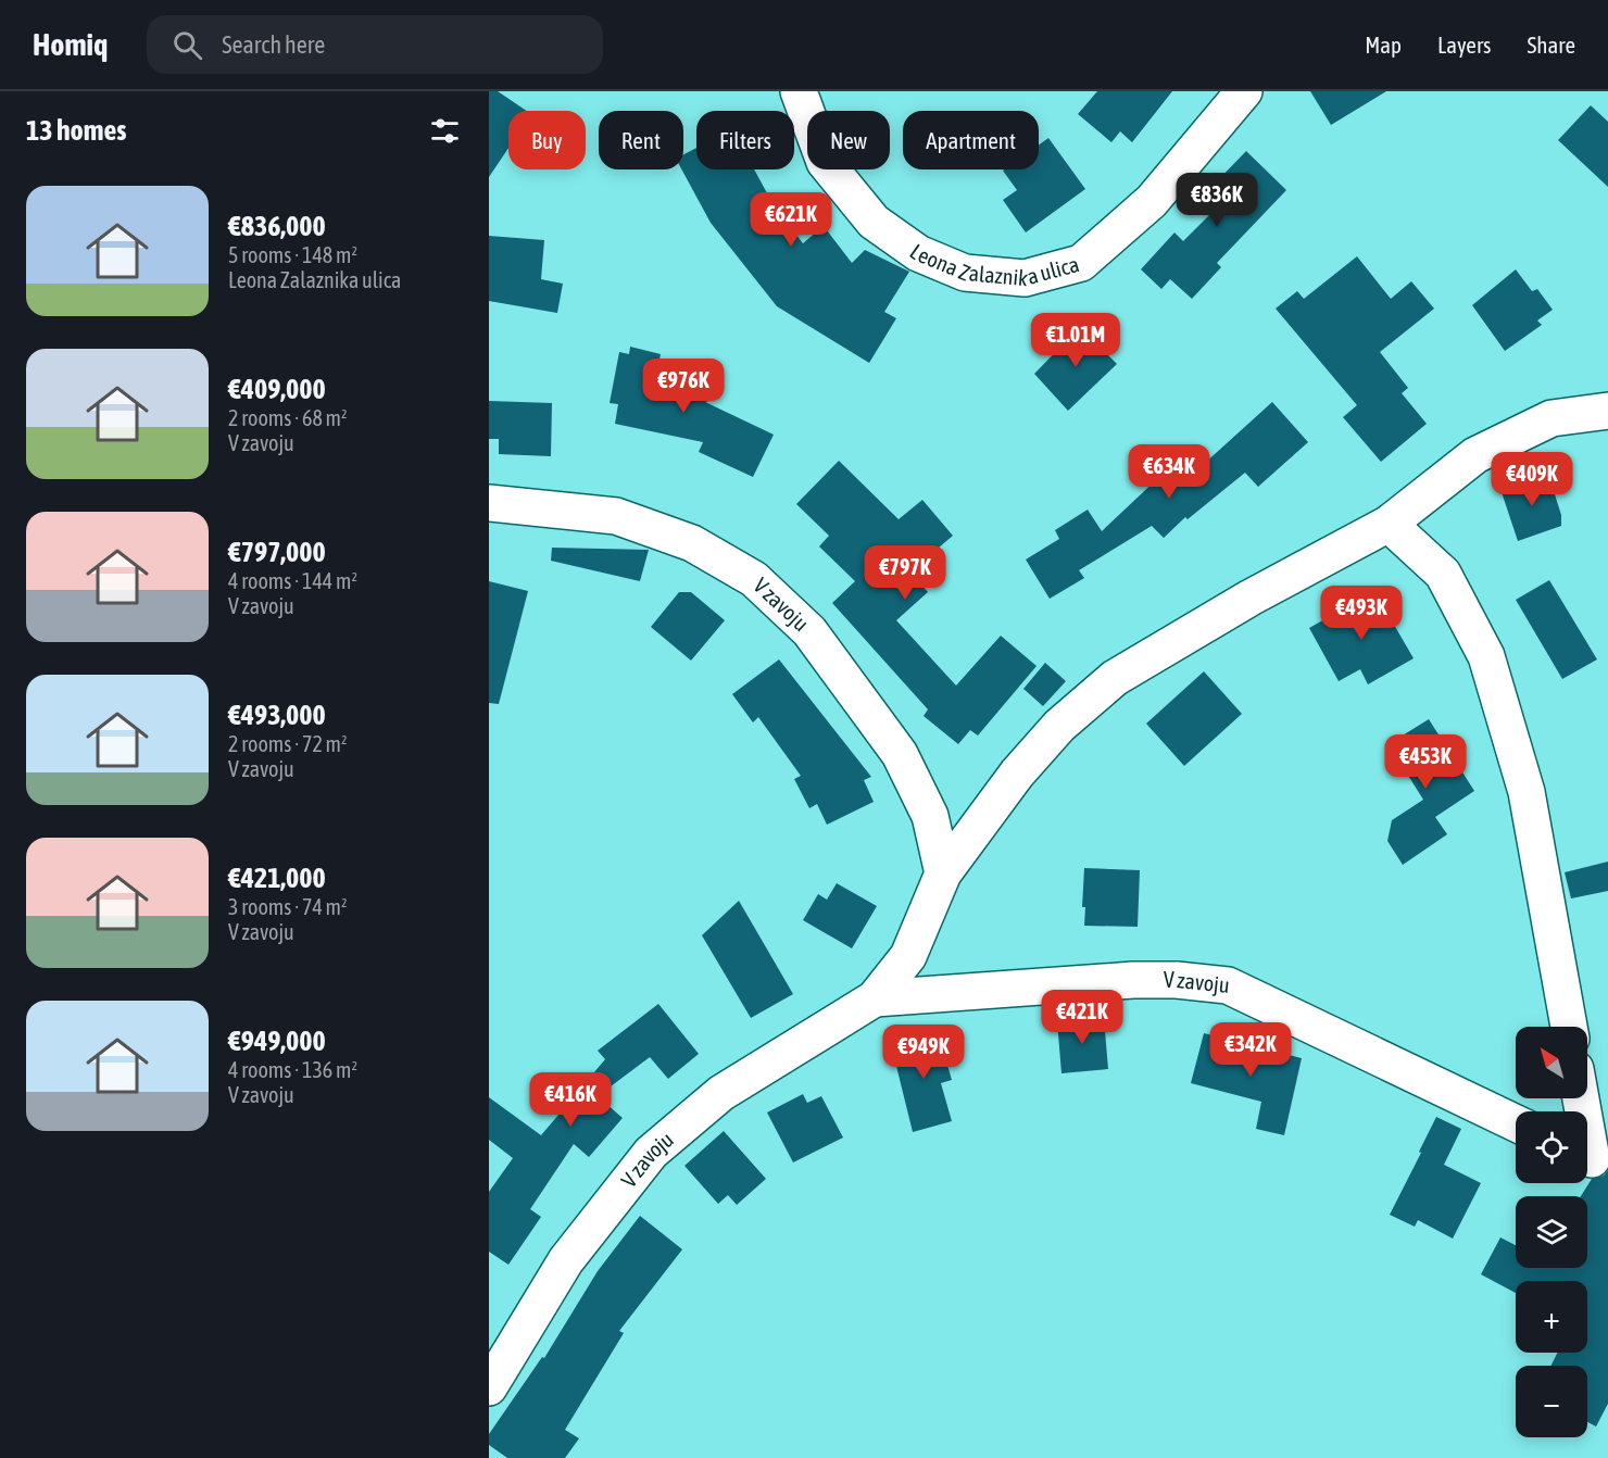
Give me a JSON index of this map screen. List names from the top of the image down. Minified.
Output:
{"streets":{"street":["Leona Zalaznika ulica","V zavoju"]},"north":"top left","page":{"header":"Homiq","search":"Search here","nav":["Map","Layers","Share"],"heading":"13 homes","chip":["Buy","Rent","Filters","New","Apartment"],"list":[{"name":"€836,000","note":"5 rooms · 148 m² · Leona Zalaznika ulica"},{"name":"€409,000","note":"2 rooms · 68 m² · V zavoju"},{"name":"€797,000","note":"4 rooms · 144 m² · V zavoju"},{"name":"€493,000","note":"2 rooms · 72 m² · V zavoju"},{"name":"€421,000","note":"3 rooms · 74 m² · V zavoju"},{"name":"€949,000","note":"4 rooms · 136 m² · V zavoju"}],"price":["€836K","€621K","€1.01M","€976K","€634K","€409K","€797K","€493K","€453K","€421K","€342K","€949K","€416K"],"map_buttons":["+","−"]}}
